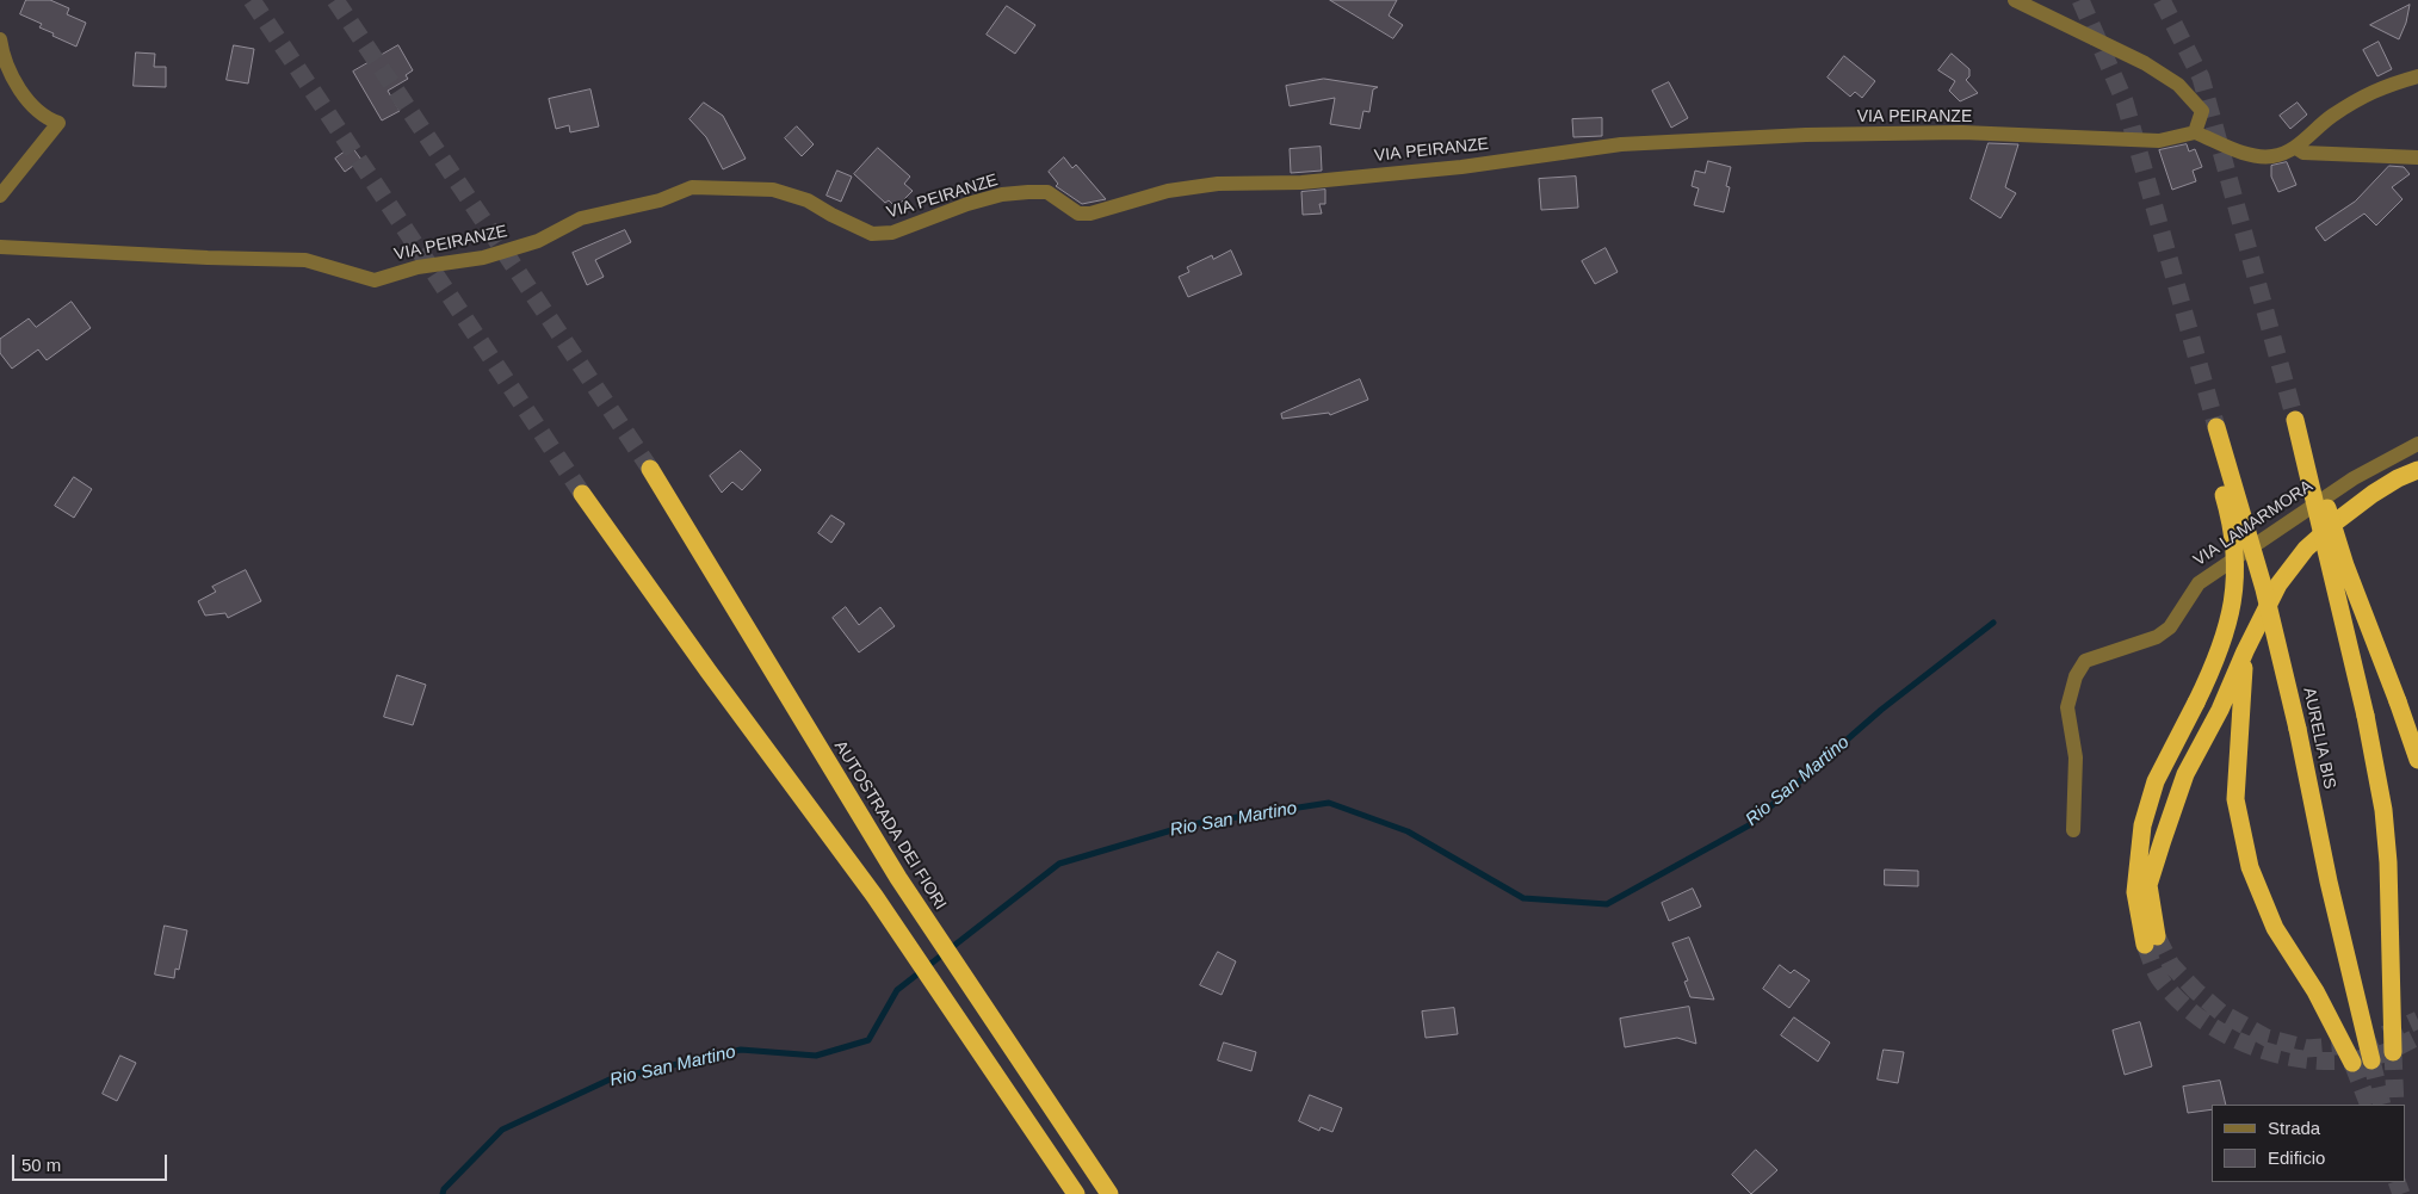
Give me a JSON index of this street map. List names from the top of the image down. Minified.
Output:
{"streets":{"highway":["AURELIA BIS","AUTOSTRADA DEI FIORI"],"street":["VIA PEIRANZE","VIA LAMARMORA"]},"water":["Rio San Martino"],"legend":["Strada","Edificio"],"scale_bar":"50 m"}
